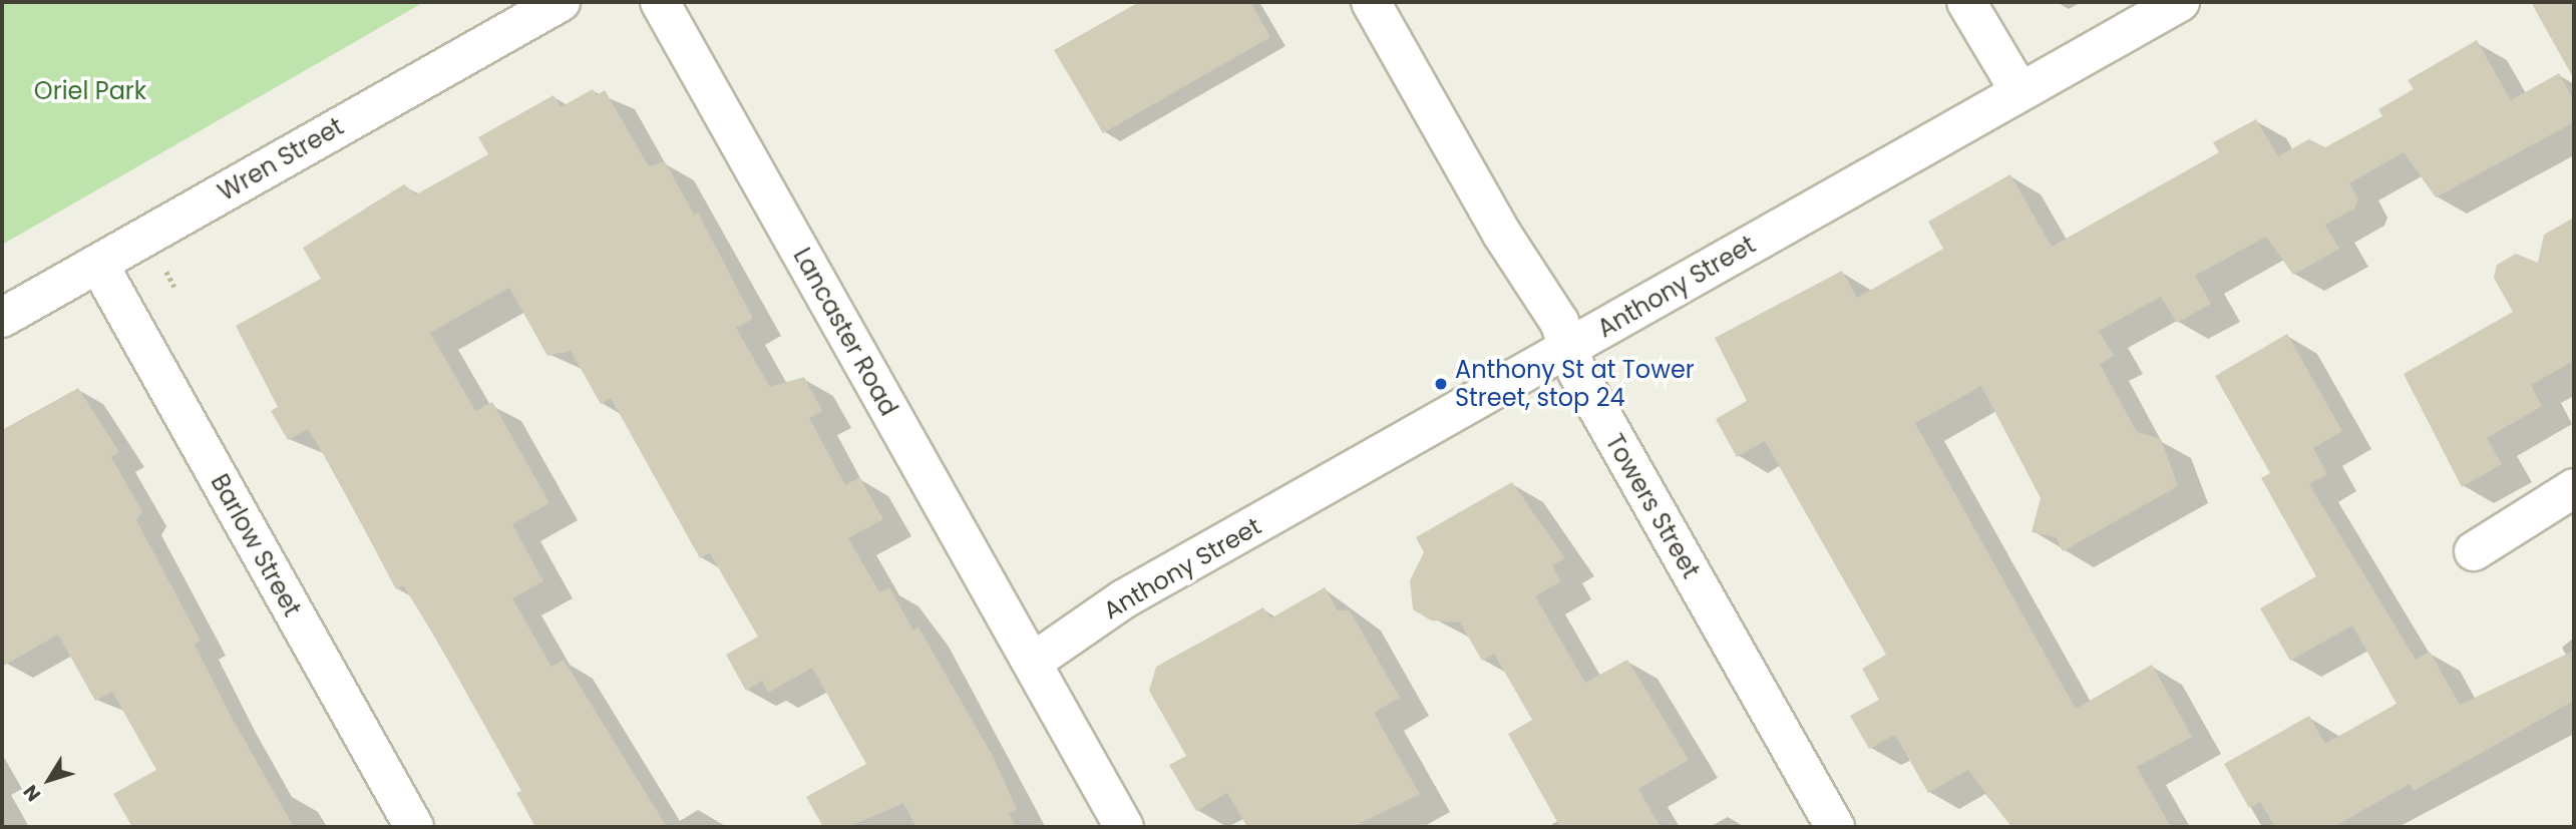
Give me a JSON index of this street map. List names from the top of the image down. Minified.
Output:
{"streets":{"street":["Wren Street","Anthony Street","Lancaster Road","Towers Street","Barlow Street"]},"crossings":[["Wren Street","Barlow Street"],["Anthony Street","Lancaster Road"],["Anthony Street","Towers Street"]],"parks":["Oriel Park"],"places":["Anthony St at Tower Street, stop 24"],"north":"bottom left"}
